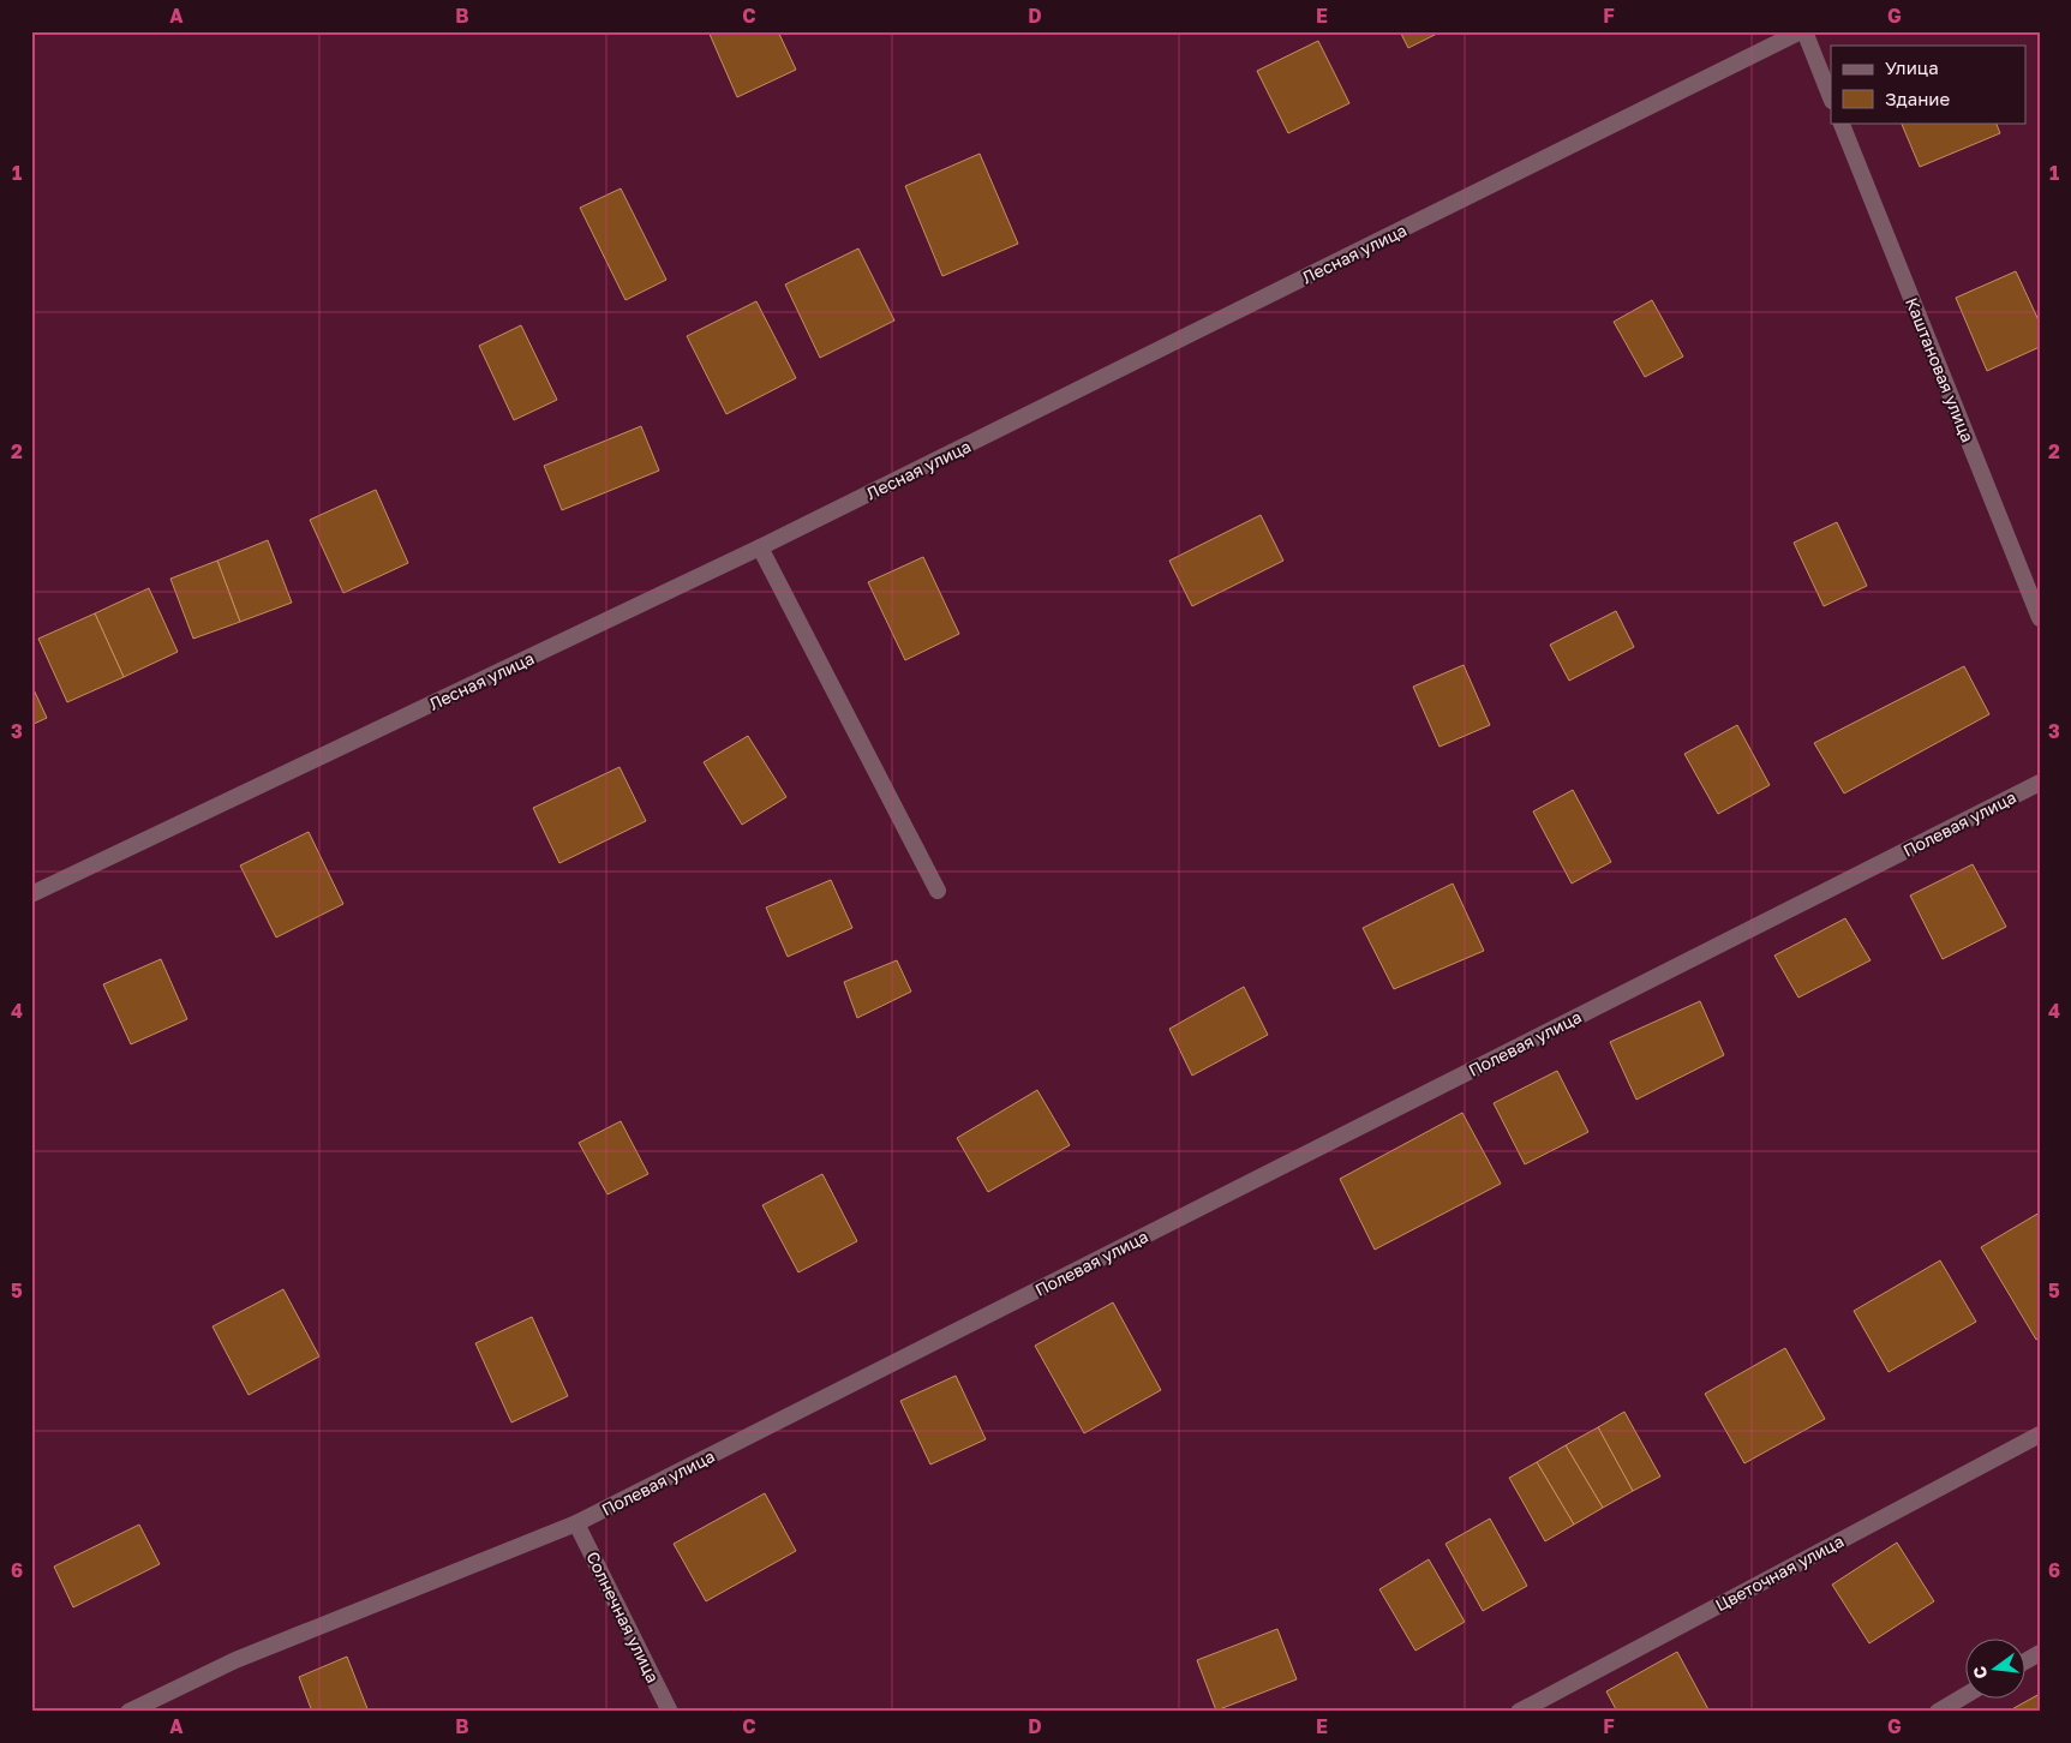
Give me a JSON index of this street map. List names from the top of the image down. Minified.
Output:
{"streets":{"street":["Лесная улица","Каштановая улица","Полевая улица","Цветочная улица","Солнечная улица"]},"crossings":[["Полевая улица","Солнечная улица"]],"legend":["Улица","Здание"],"north":"left","grid":{"columns":["A","B","C","D","E","F","G"],"rows":["1","2","3","4","5","6"]}}
